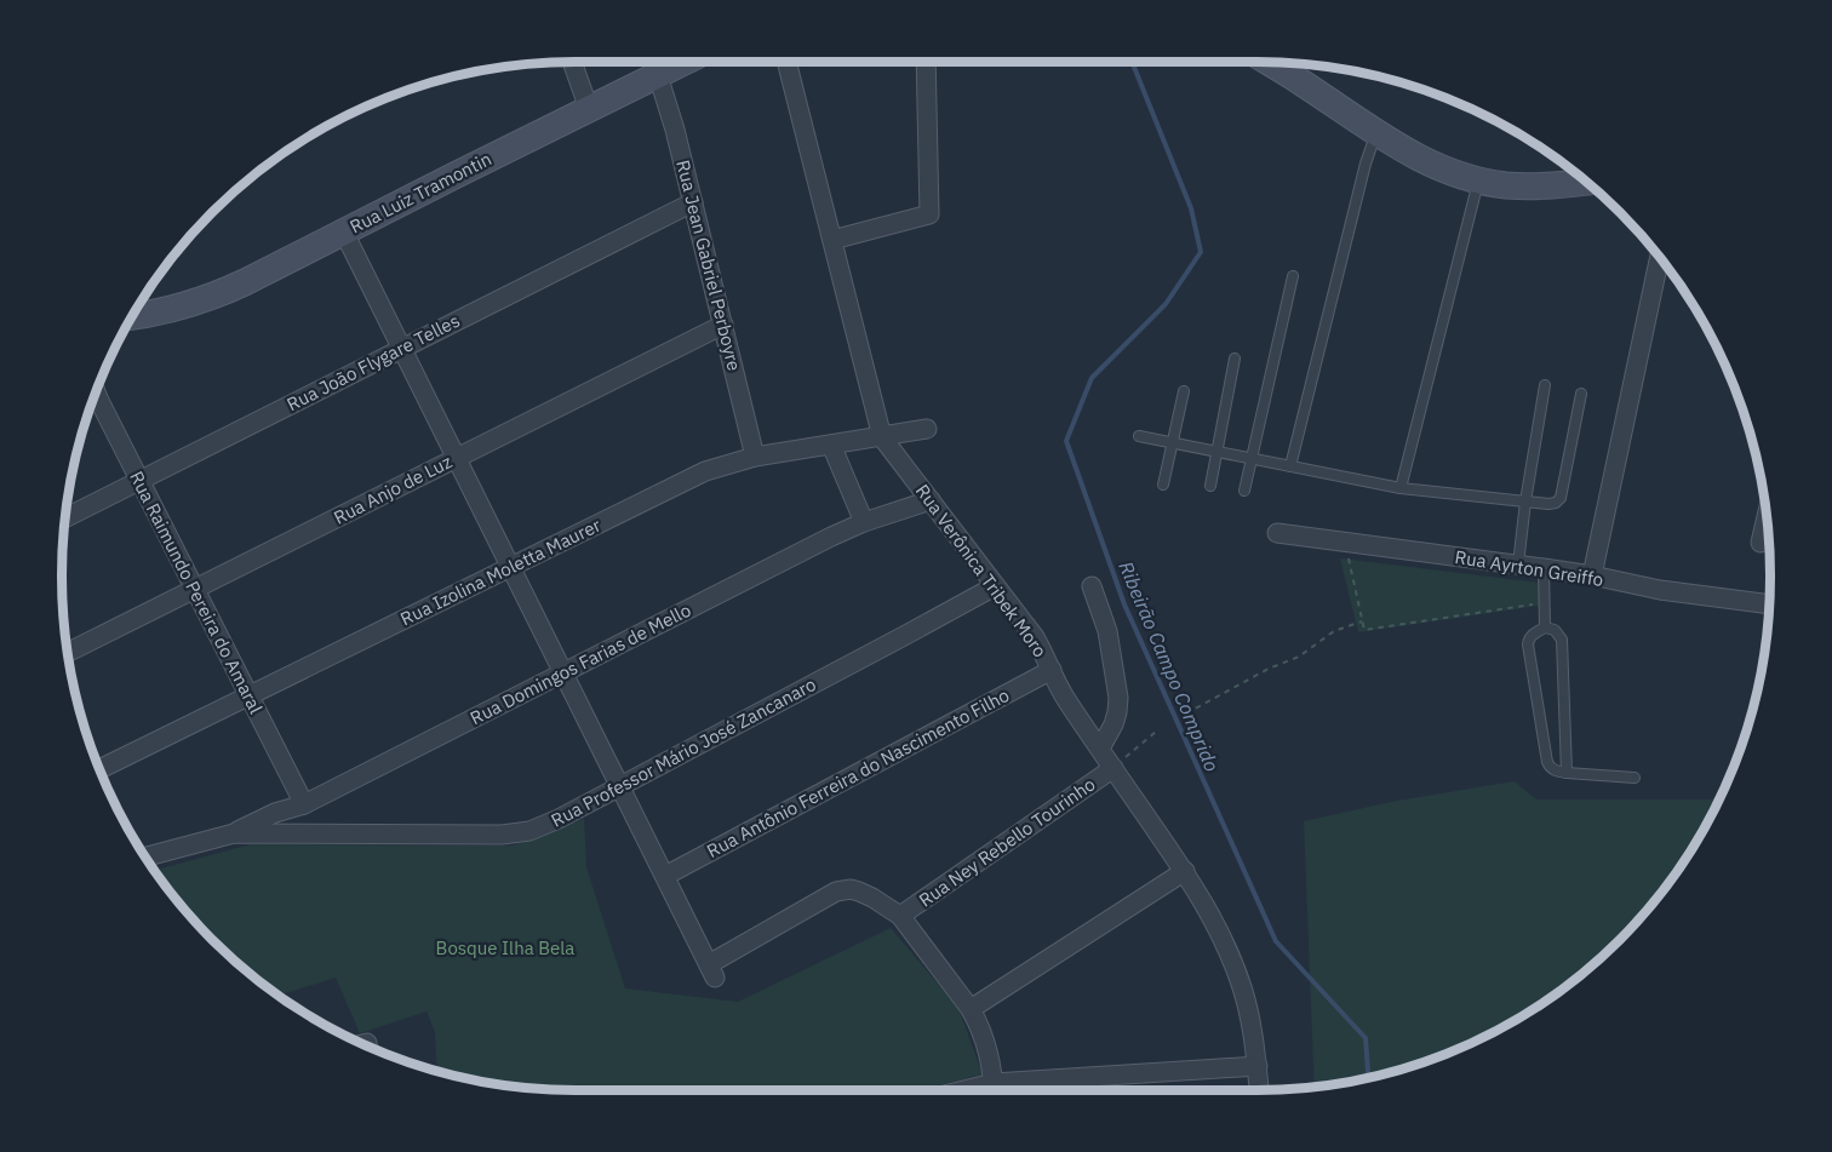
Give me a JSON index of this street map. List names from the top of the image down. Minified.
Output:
{"streets":{"main road":["Rua Luiz Tramontin"],"street":["Rua Jean Gabriel Perboyre","Rua João Flygare Telles","Rua Anjo de Luz","Rua Ayrton Greiffo","Rua Verônica Tribek Moro","Rua Izolina Moletta Maurer","Rua Raimundo Pereira do Amaral","Rua Domingos Farias de Mello","Rua Professor Mário José Zancanaro","Rua Antônio Ferreira do Nascimento Filho","Rua Ney Rebello Tourinho"]},"crossings":[["Rua Luiz Tramontin","Rua Jean Gabriel Perboyre"],["Rua Jean Gabriel Perboyre","Rua João Flygare Telles"],["Rua Jean Gabriel Perboyre","Rua Anjo de Luz"],["Rua Jean Gabriel Perboyre","Rua Izolina Moletta Maurer"],["Rua João Flygare Telles","Rua Raimundo Pereira do Amaral"],["Rua Anjo de Luz","Rua Raimundo Pereira do Amaral"],["Rua Verônica Tribek Moro","Rua Izolina Moletta Maurer"],["Rua Verônica Tribek Moro","Rua Domingos Farias de Mello"],["Rua Verônica Tribek Moro","Rua Professor Mário José Zancanaro"],["Rua Verônica Tribek Moro","Rua Antônio Ferreira do Nascimento Filho"],["Rua Verônica Tribek Moro","Rua Ney Rebello Tourinho"],["Rua Izolina Moletta Maurer","Rua Raimundo Pereira do Amaral"],["Rua Raimundo Pereira do Amaral","Rua Domingos Farias de Mello"],["Rua Domingos Farias de Mello","Rua Professor Mário José Zancanaro"]],"water":["Ribeirão Campo Comprido"],"parks":["Bosque Ilha Bela"]}
